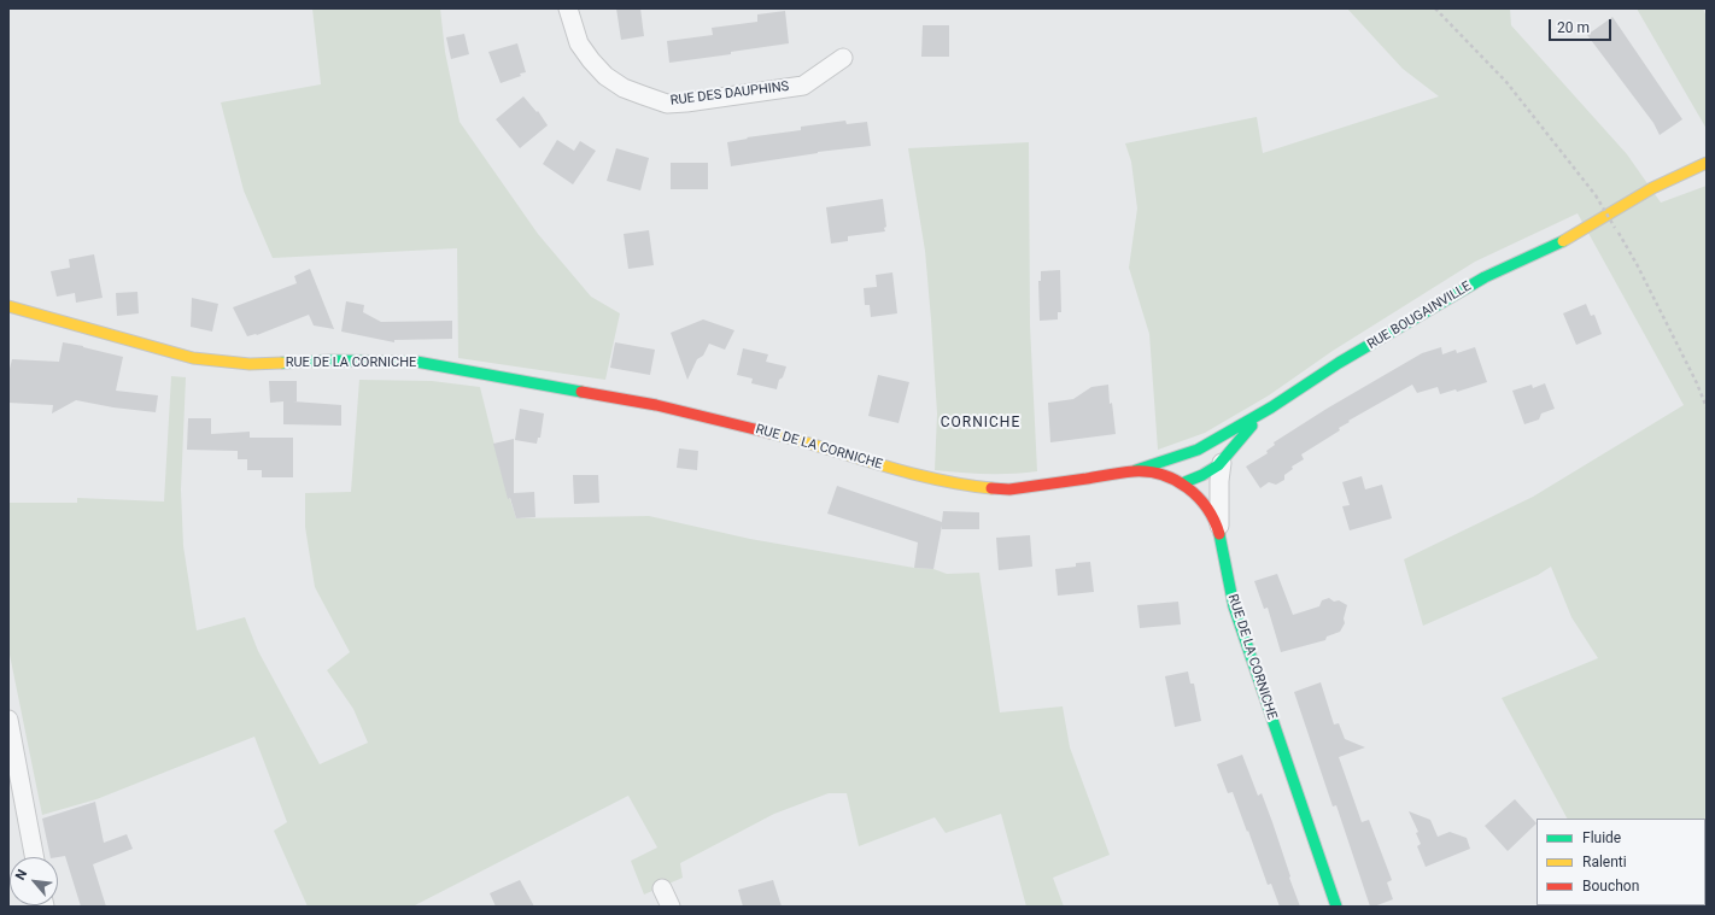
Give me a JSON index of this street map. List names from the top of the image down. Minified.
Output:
{"streets":{"street":["RUE DES DAUPHINS","RUE BOUGAINVILLE","RUE DE LA CORNICHE"]},"crossings":[["RUE BOUGAINVILLE","RUE DE LA CORNICHE"]],"districts":["CORNICHE"],"legend":["Fluide","Ralenti","Bouchon"],"scale_bar":"20 m","north":"top left"}
